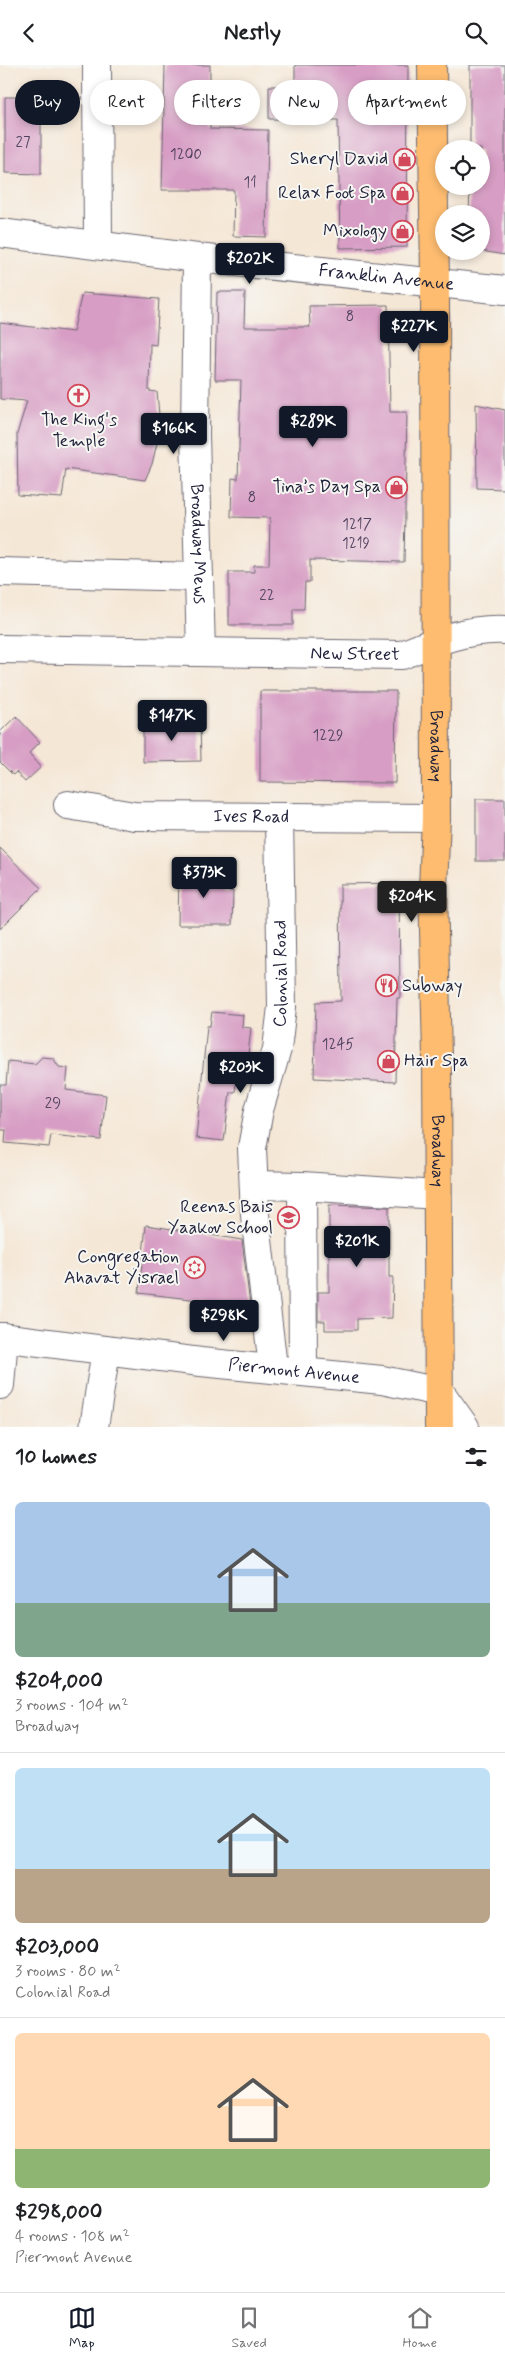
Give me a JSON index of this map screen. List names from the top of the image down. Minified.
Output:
{"streets":{"main road":["Broadway"],"street":["Franklin Avenue","Broadway Mews","New Street","Ives Road","Colonial Road","Piermont Avenue"]},"crossings":[["Franklin Avenue","Broadway Mews"],["Franklin Avenue","Broadway"],["Broadway Mews","New Street"],["New Street","Broadway"],["Broadway","Ives Road"],["Broadway","Piermont Avenue"],["Ives Road","Colonial Road"],["Colonial Road","Piermont Avenue"]],"places":{"shop":["Sheryl David","Relax Foot Spa","Mixology","Tina’s Day Spa","Hair Spa"],"church":["The King's Temple"],"restaurant":["Subway"],"school or university":["Reenas Bais Yaakov School"],"synagogue":["Congregation Ahavat Yisrael"]},"house_numbers":["27","1200","11","8","8","1217","1219","22","1229","1245","29"],"page":{"header":"Nestly","chip":["Buy","Rent","Filters","New","Apartment"],"price":["$202K","$227K","$289K","$166K","$147K","$373K","$204K","$203K","$201K","$298K"],"heading":"10 homes","list":[{"name":"$204,000","note":"3 rooms · 104 m² · Broadway"},{"name":"$203,000","note":"3 rooms · 80 m² · Colonial Road"},{"name":"$298,000","note":"4 rooms · 108 m² · Piermont Avenue"}],"tabs":["Map","Saved","Home"]}}
